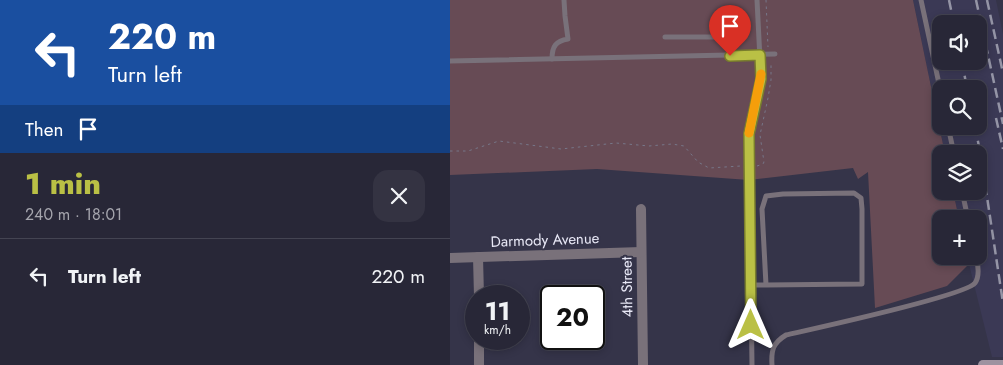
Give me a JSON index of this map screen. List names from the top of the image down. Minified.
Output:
{"streets":{"street":["Darmody Avenue","4th Street"]},"crossings":[["Darmody Avenue","4th Street"]],"page":{"turn":["220 m","Turn left"],"map_buttons":"+","then":"Then","heading":["1 min","240 m · 18:01"],"list":[{"name":"Turn left","value":"220 m"}],"speed":"11 km/h","limit":"20"}}
